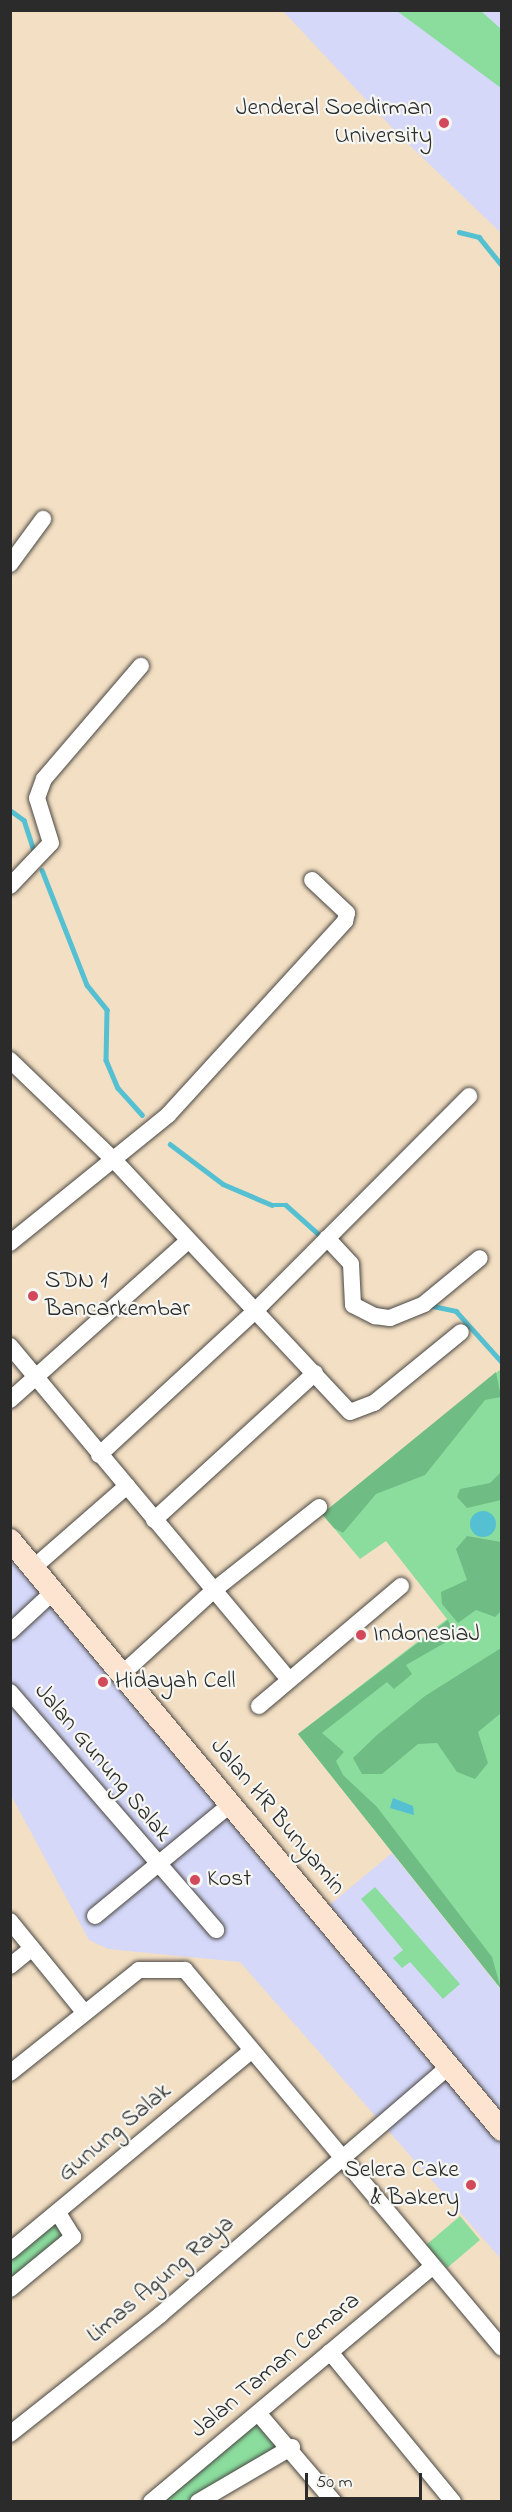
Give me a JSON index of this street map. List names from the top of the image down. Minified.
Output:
{"streets":{"main road":["Jalan HR Bunyamin"],"street":["Jalan Gunung Salak","Gunung Salak","Limas Agung Raya","Jalan Taman Cemara"]},"crossings":[["Jalan Gunung Salak","Jalan HR Bunyamin"],["Jalan HR Bunyamin","Limas Agung Raya"]],"places":["Jenderal Soedirman University","SDN 1 Bancarkembar","IndonesiaJ","Hidayah Cell","Kost","Selera Cake & Bakery"],"scale_bar":"50 m"}
